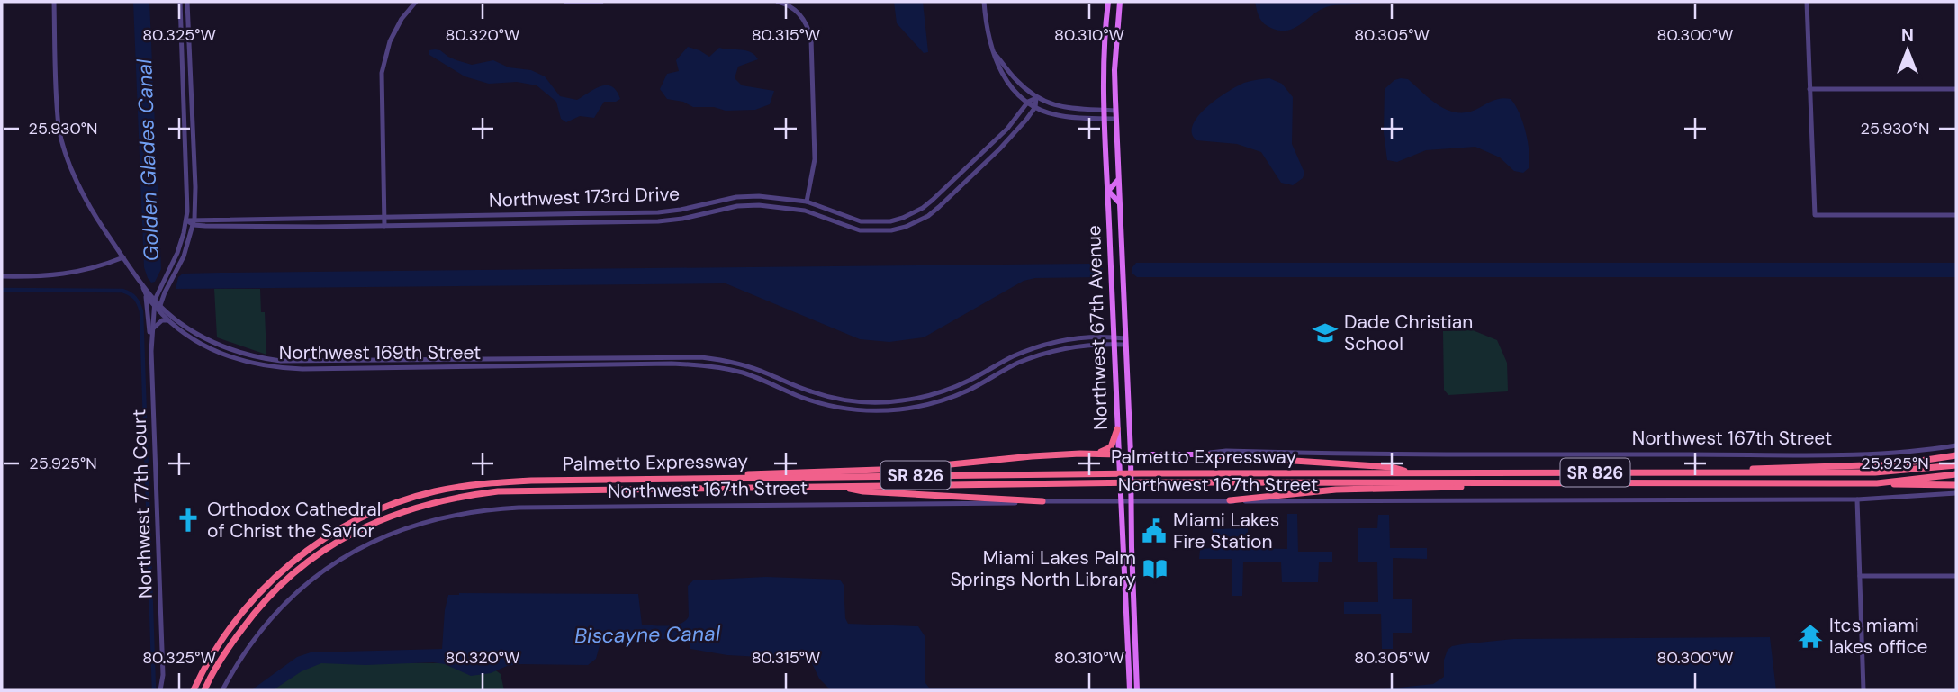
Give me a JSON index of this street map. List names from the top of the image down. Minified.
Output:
{"streets":{"highway":["Palmetto Expressway","SR 826"],"main road":["Northwest 67th Avenue","Northwest 167th Street"],"street":["Northwest 173rd Drive","Northwest 169th Street","Northwest 77th Court"]},"crossings":[["Northwest 67th Avenue","Northwest 169th Street"],["Northwest 67th Avenue","Northwest 167th Street"],["Northwest 169th Street","Northwest 77th Court"]],"water":["Golden Glades Canal","Biscayne Canal"],"places":{"school or university":["Dade Christian School"],"church":["Orthodox Cathedral of Christ the Savior"],"public building":["Miami Lakes Fire Station"],"library":["Miami Lakes Palm Springs North Library"],"temple":["ltcs miami lakes office"]},"north":"top","coordinates":["80.325°W","80.320°W","80.315°W","80.310°W","80.305°W","80.300°W","25.930°N","25.925°N"]}
